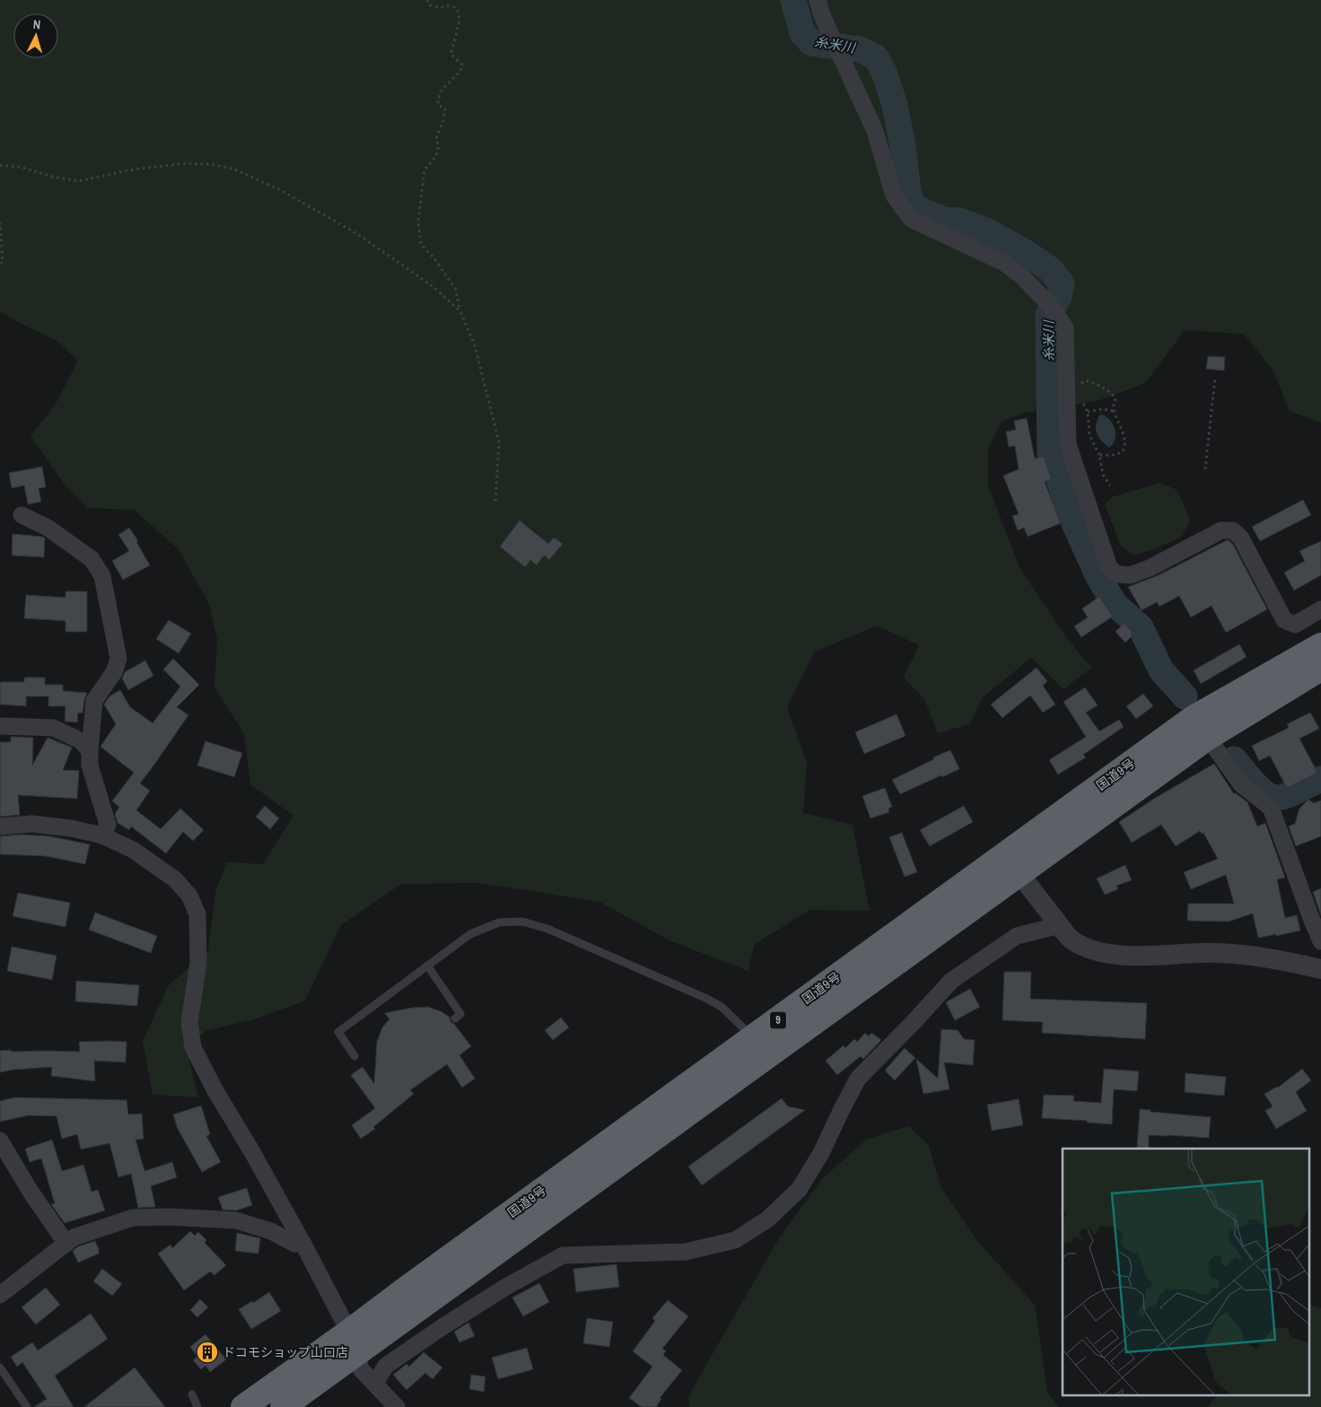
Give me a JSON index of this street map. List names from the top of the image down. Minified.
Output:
{"streets":{"highway":["国道9号","9"]},"water":["糸米川"],"places":{"building":["ドコモショップ山口店"]},"north":"top"}
